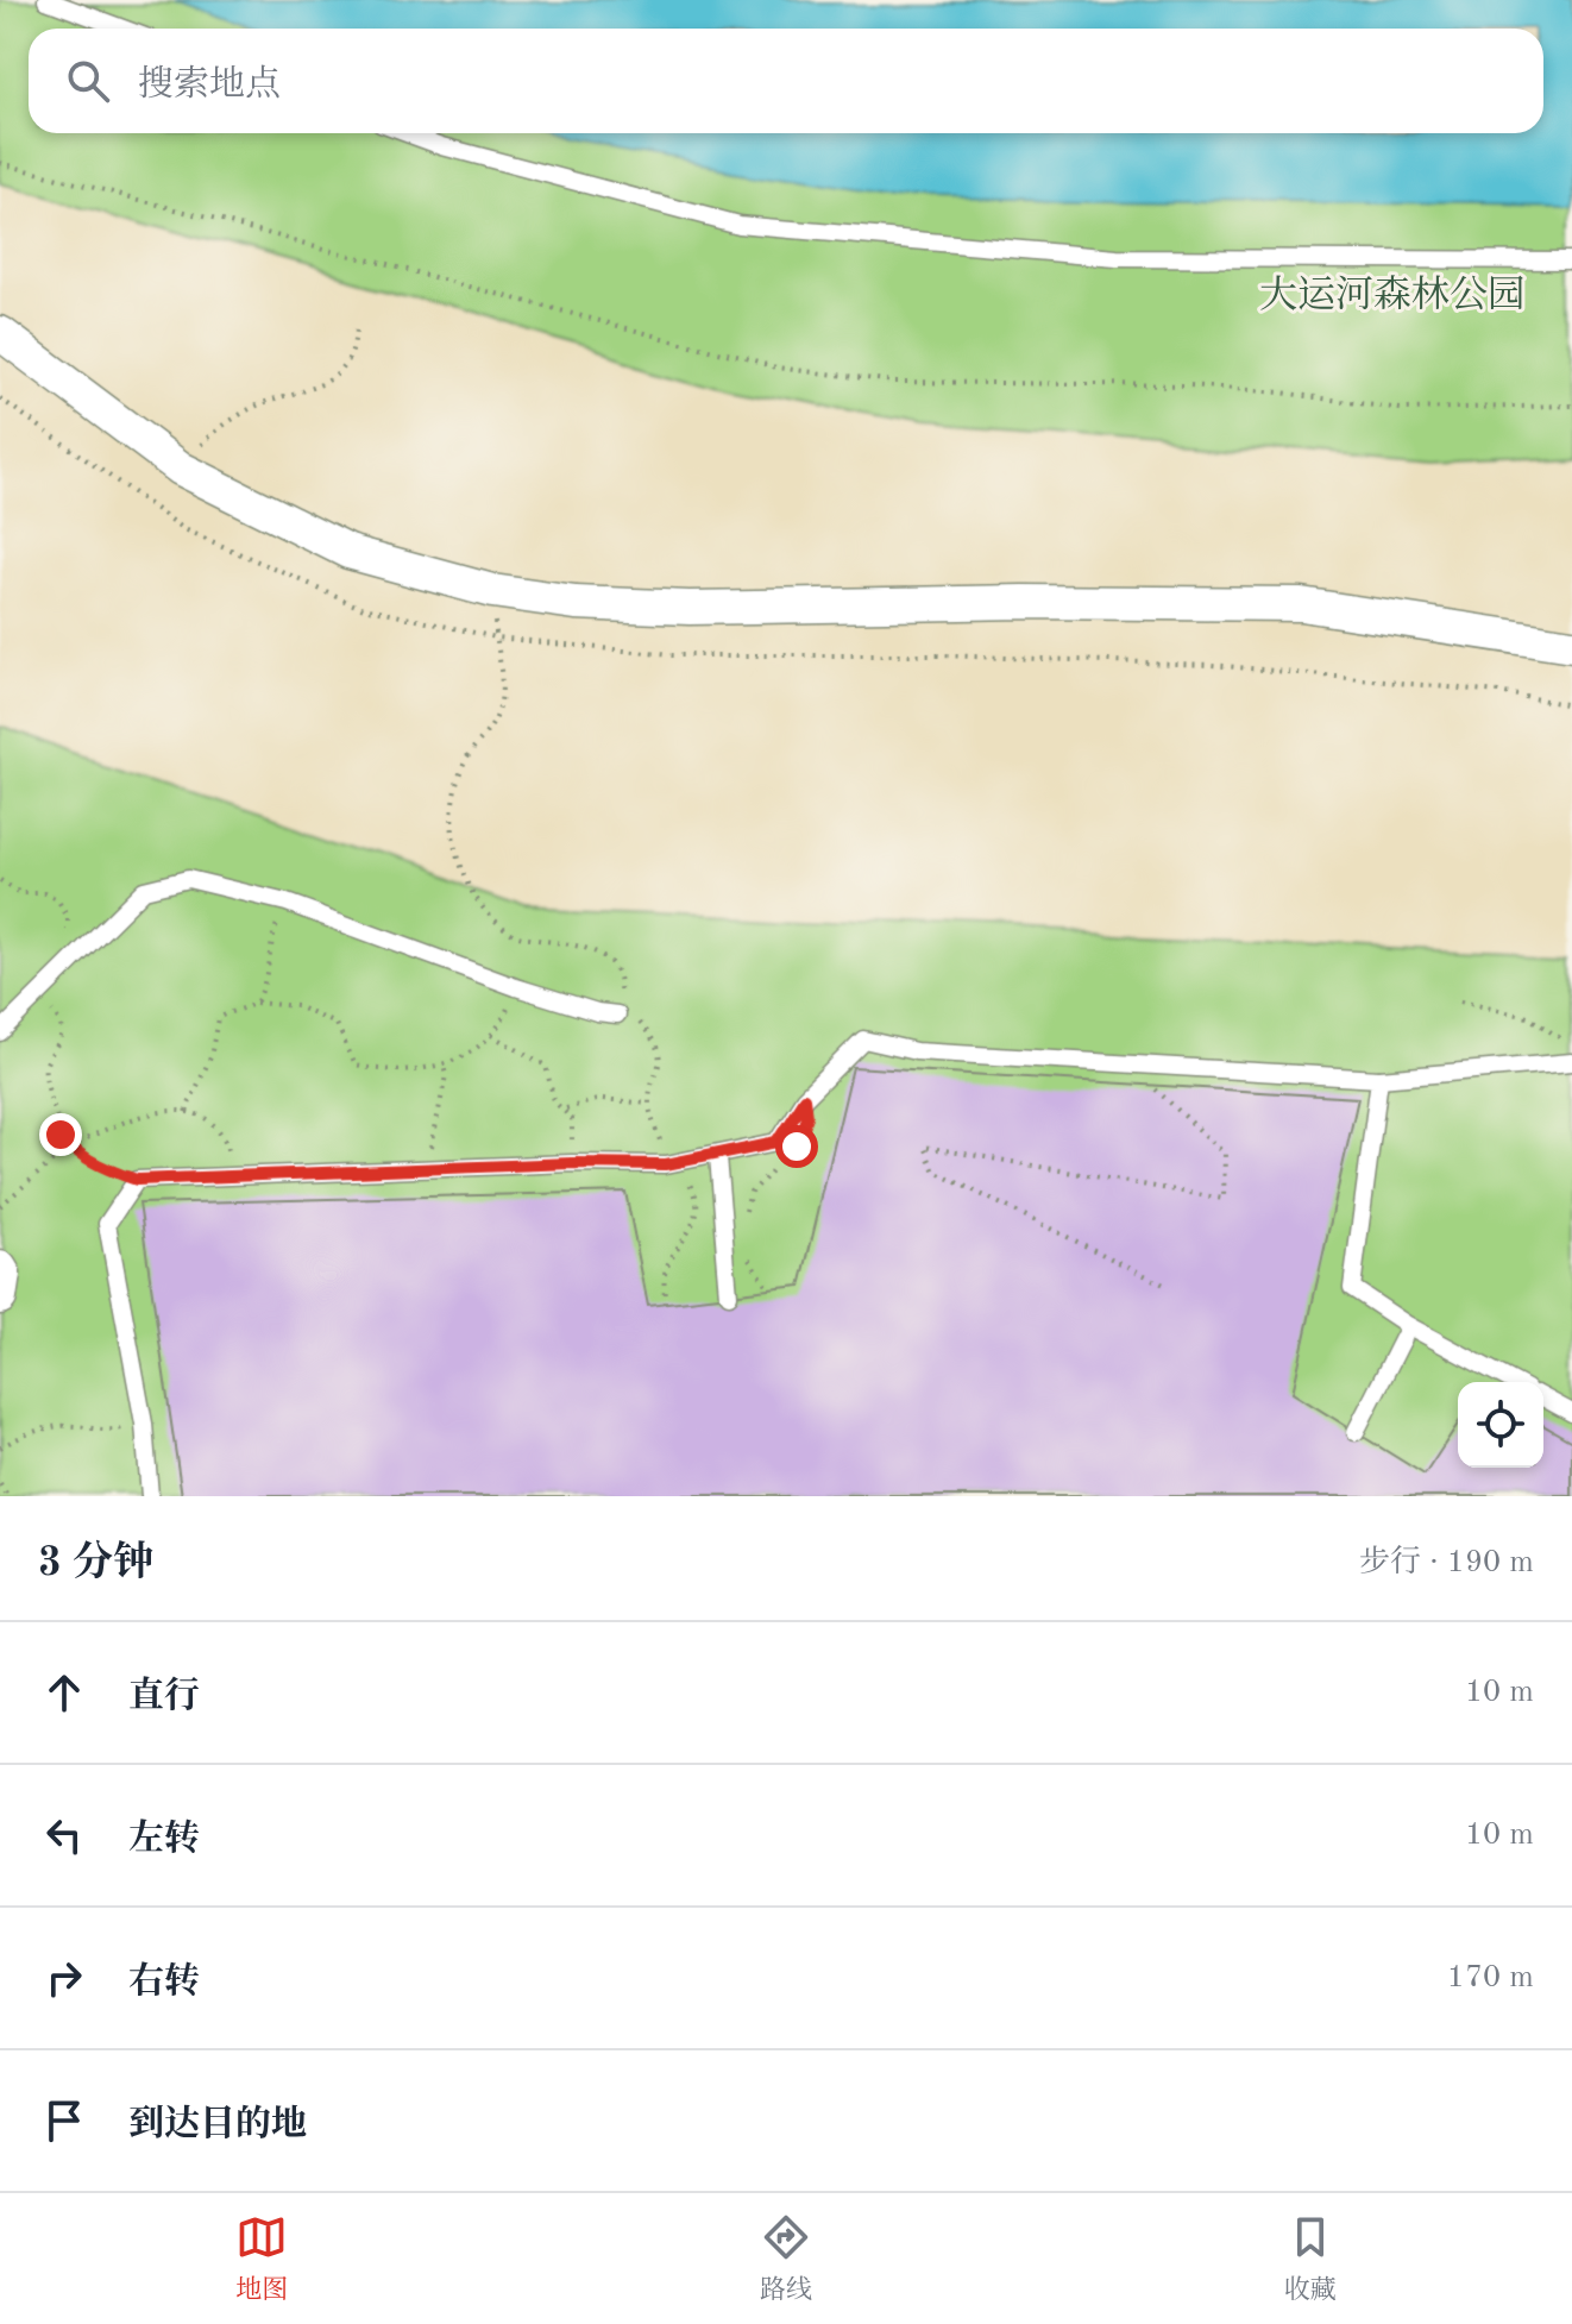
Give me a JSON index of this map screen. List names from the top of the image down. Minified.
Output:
{"parks":["大运河森林公园"],"page":{"search":"搜索地点","heading":["3 分钟","步行 · 190 m"],"list":[["直行","10 m"],["左转","10 m"],["右转","170 m"],"到达目的地"],"nav":["地图","路线","收藏"]}}
